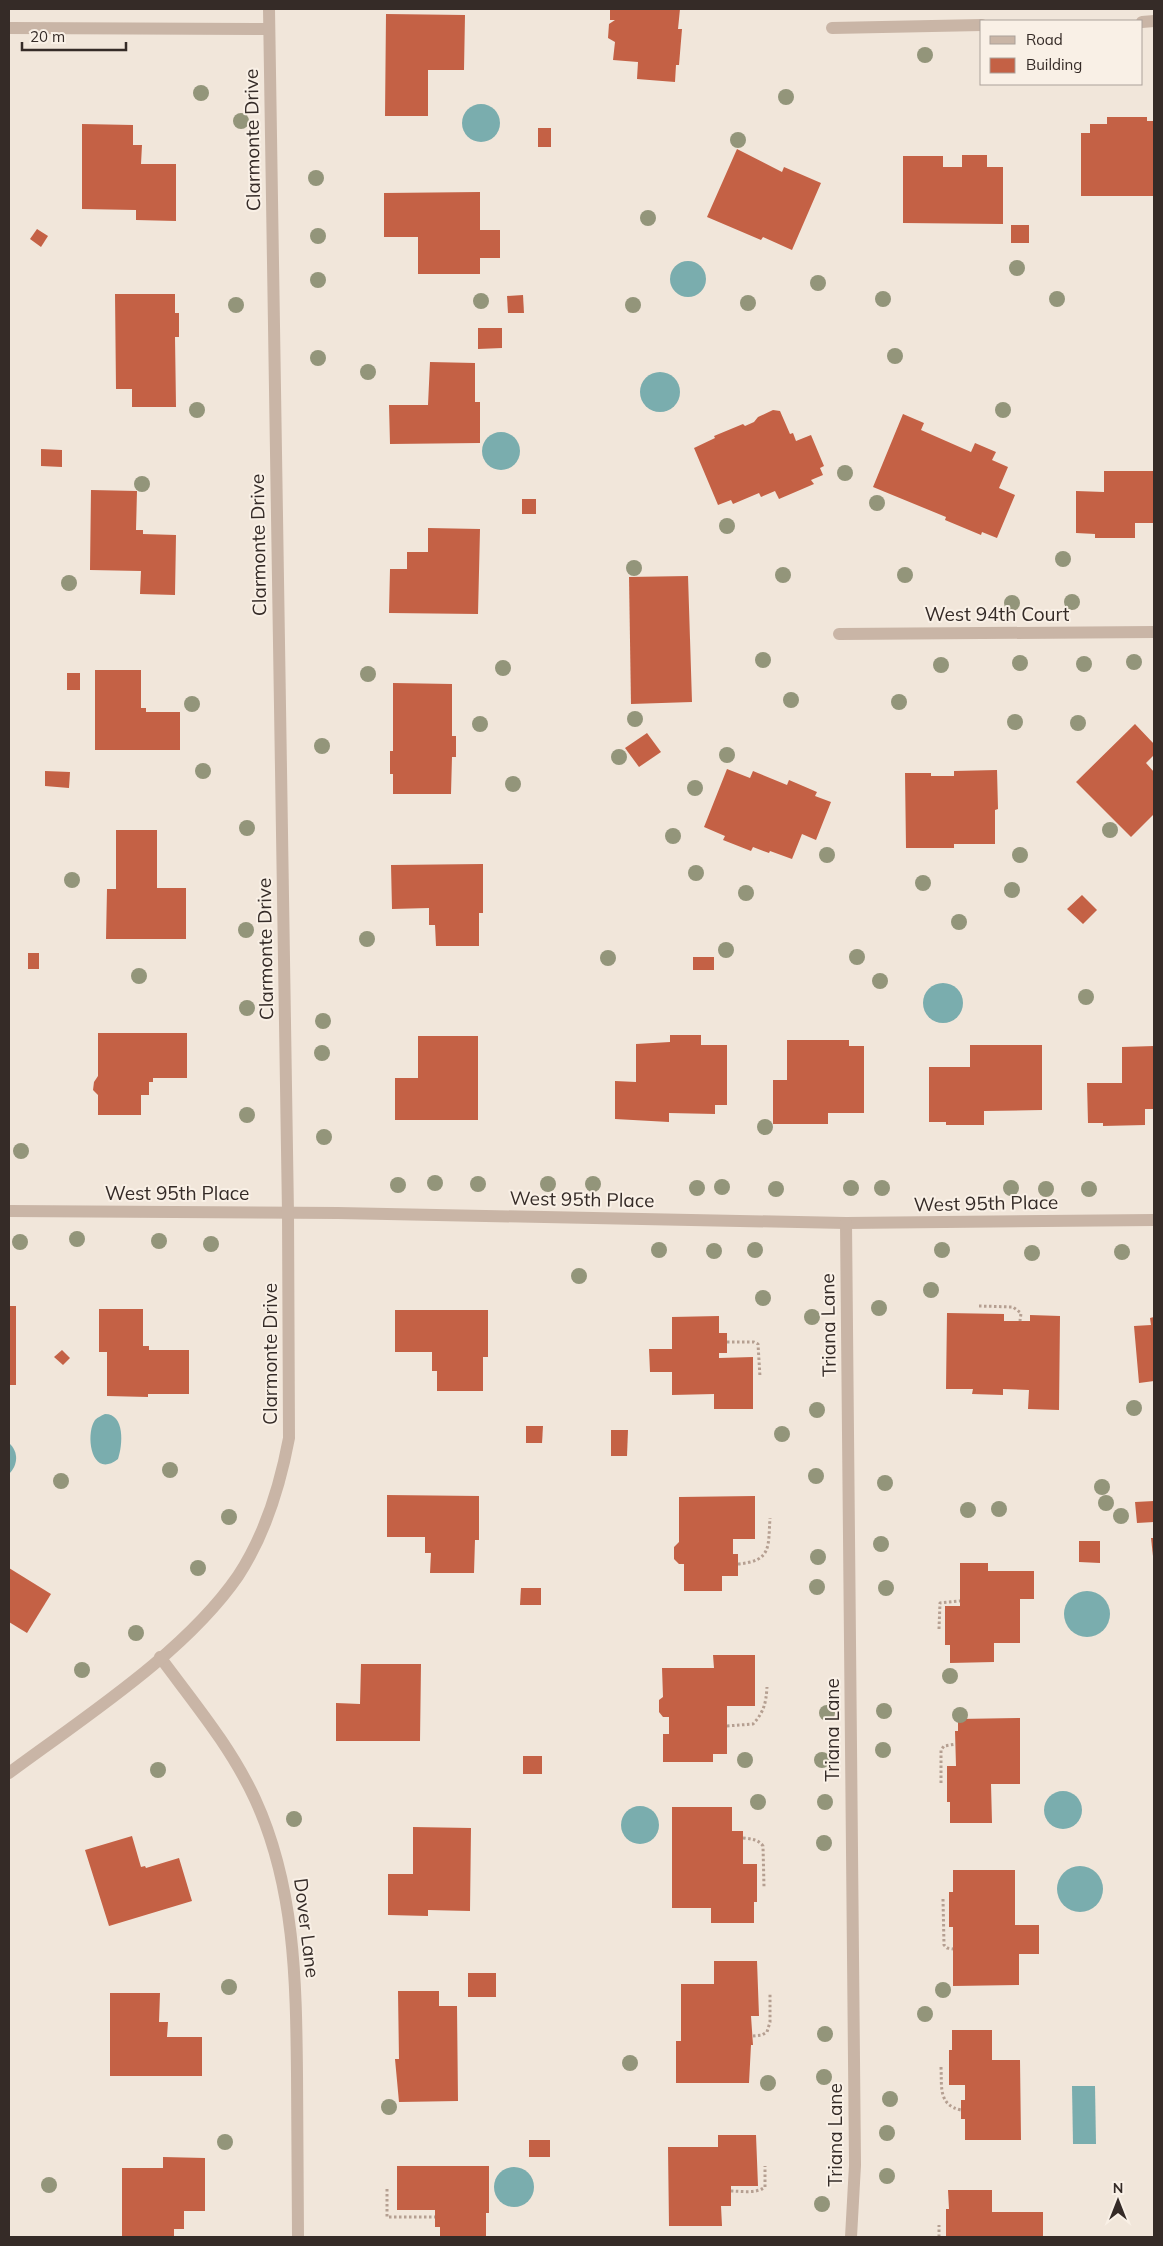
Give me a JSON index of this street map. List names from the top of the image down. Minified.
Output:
{"streets":{"street":["Clarmonte Drive","West 94th Court","West 95th Place","Triana Lane","Dover Lane"]},"crossings":[["Clarmonte Drive","West 95th Place"],["Clarmonte Drive","Dover Lane"],["West 95th Place","Triana Lane"]],"legend":["Road","Building"],"scale_bar":"20 m","north":"top"}
